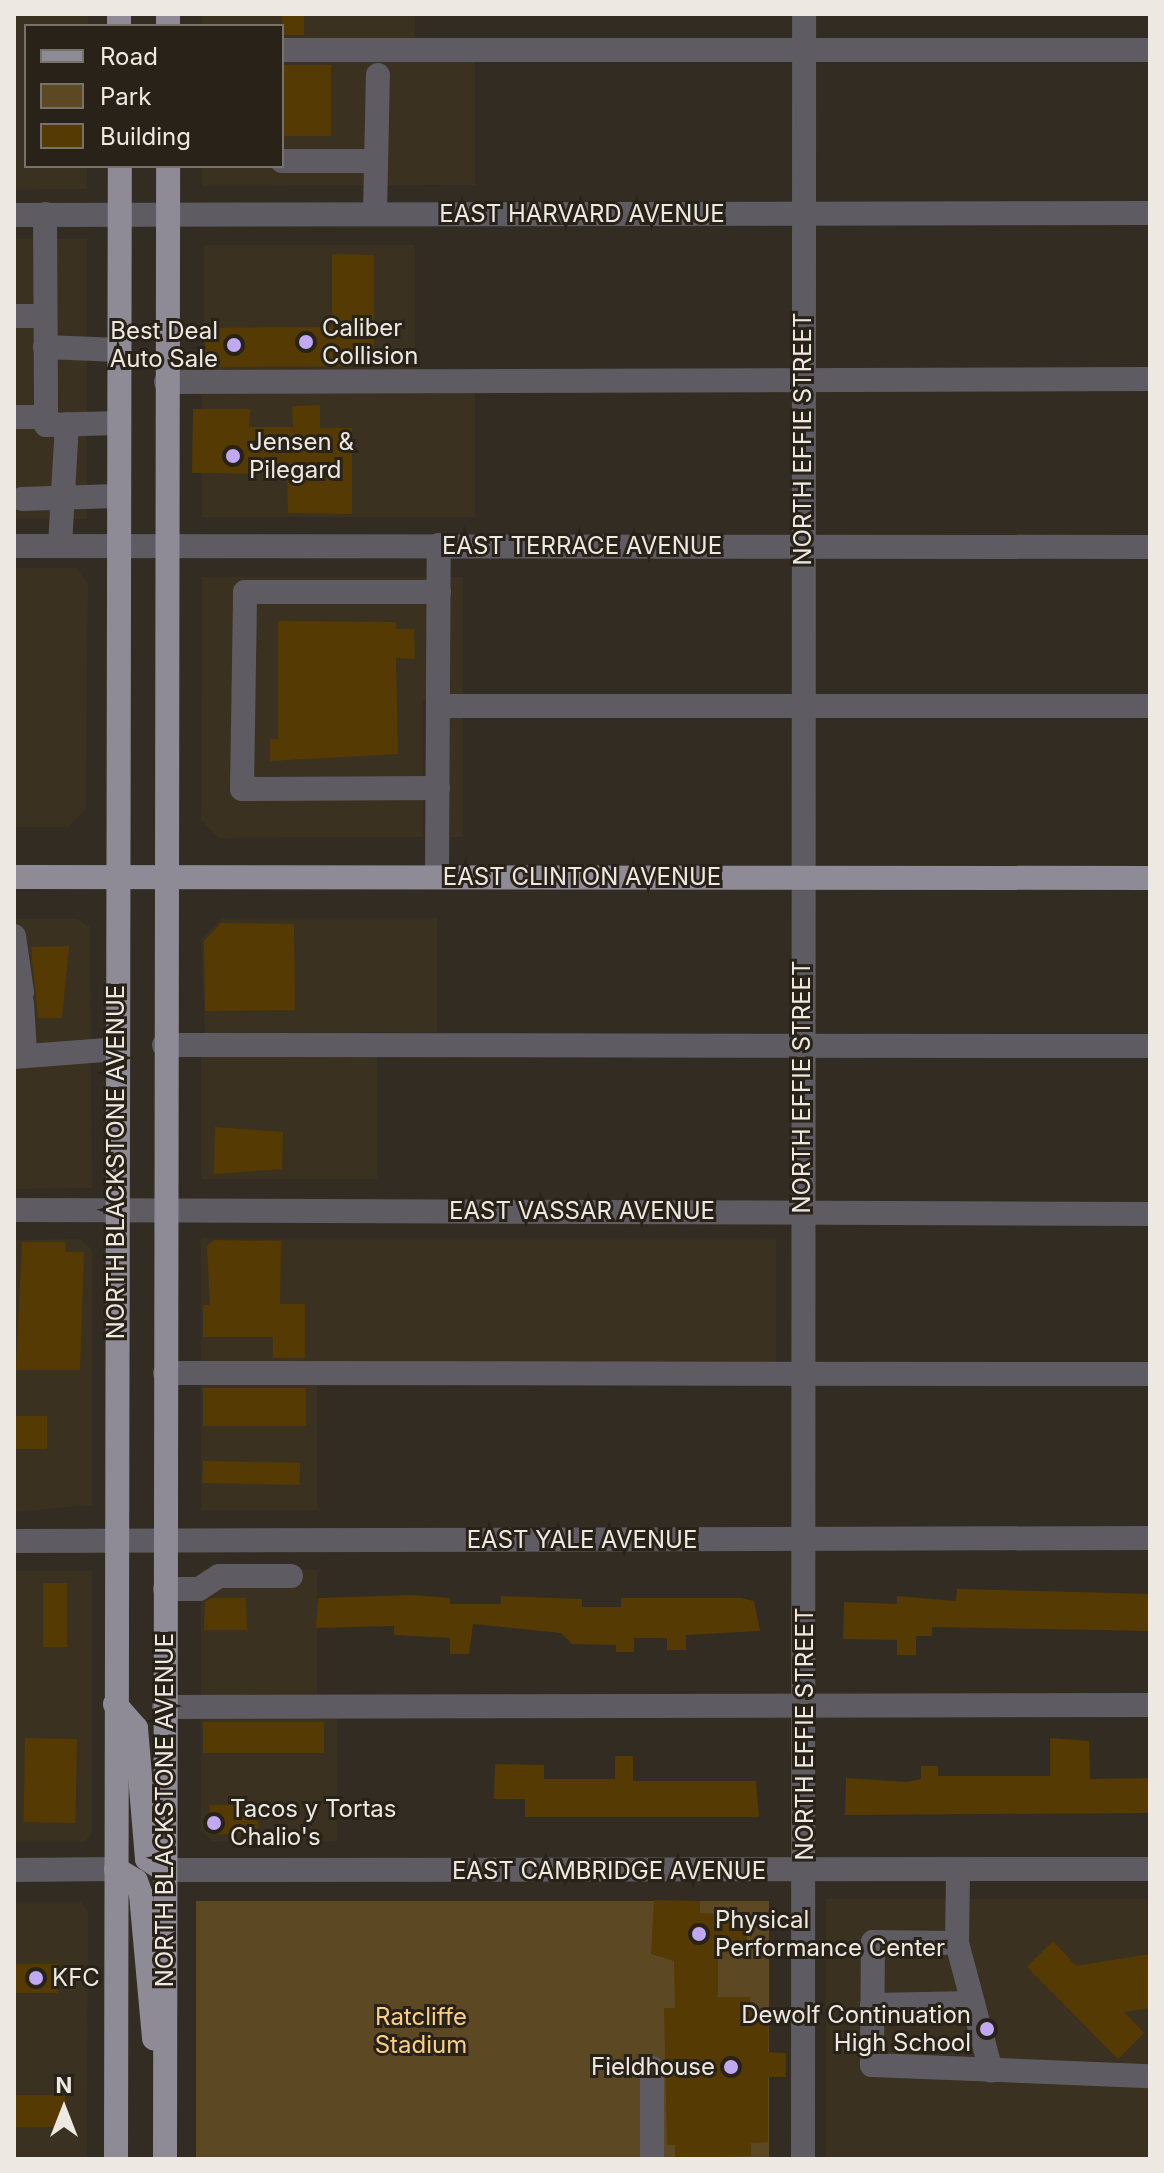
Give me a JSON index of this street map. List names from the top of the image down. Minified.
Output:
{"streets":{"main road":["EAST CLINTON AVENUE","NORTH BLACKSTONE AVENUE"],"street":["EAST HARVARD AVENUE","NORTH EFFIE STREET","EAST TERRACE AVENUE","EAST VASSAR AVENUE","EAST YALE AVENUE","EAST CAMBRIDGE AVENUE"]},"crossings":[["EAST HARVARD AVENUE","NORTH EFFIE STREET"],["EAST HARVARD AVENUE","NORTH BLACKSTONE AVENUE"],["NORTH EFFIE STREET","EAST TERRACE AVENUE"],["NORTH EFFIE STREET","EAST CLINTON AVENUE"],["NORTH EFFIE STREET","EAST VASSAR AVENUE"],["NORTH EFFIE STREET","EAST YALE AVENUE"],["NORTH EFFIE STREET","EAST CAMBRIDGE AVENUE"],["EAST TERRACE AVENUE","NORTH BLACKSTONE AVENUE"],["EAST CLINTON AVENUE","NORTH BLACKSTONE AVENUE"],["NORTH BLACKSTONE AVENUE","EAST VASSAR AVENUE"],["NORTH BLACKSTONE AVENUE","EAST YALE AVENUE"],["NORTH BLACKSTONE AVENUE","EAST CAMBRIDGE AVENUE"]],"parks":["Ratcliffe Stadium"],"places":["Caliber Collision","Best Deal Auto Sale","Jensen & Pilegard","Tacos y Tortas Chalio's","Physical Performance Center","KFC","Dewolf Continuation High School","Fieldhouse"],"legend":["Road","Park","Building"],"north":"top"}
